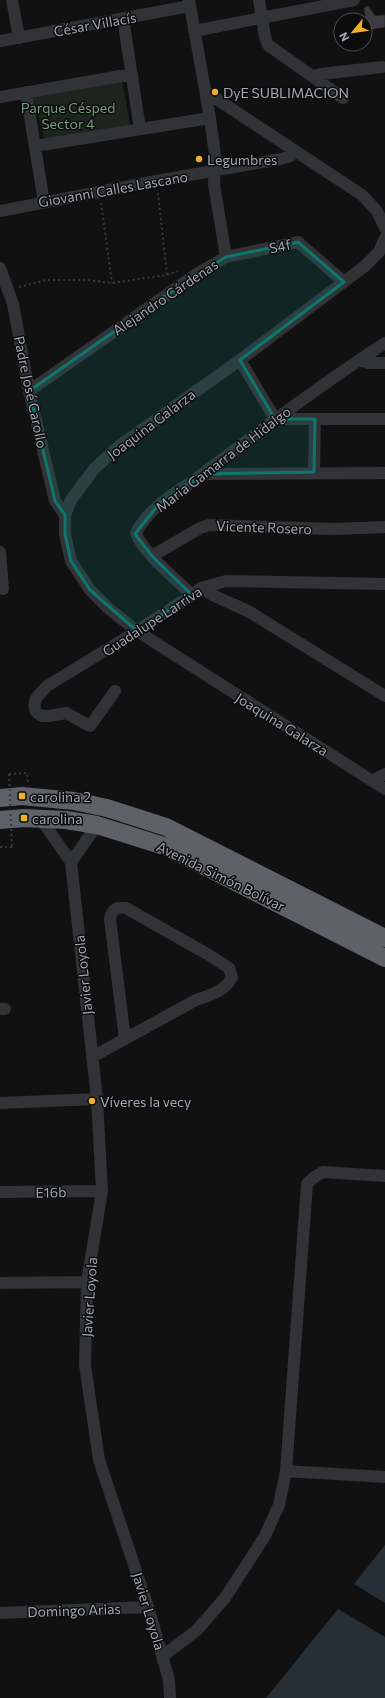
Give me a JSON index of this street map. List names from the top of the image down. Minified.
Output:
{"streets":{"highway":["Avenida Simón Bolívar"],"street":["César Villacís","Giovanni Calles Lascano","S4f","Alejandro Cárdenas","Padre José Carollo","Joaquina Galarza","Maria Gamarra de Hidalgo","Vicente Rosero","Guadalupe Larriva","Javier Loyola","E16b","Domingo Arias"]},"crossings":[["César Villacís","Alejandro Cárdenas"],["Giovanni Calles Lascano","Alejandro Cárdenas"],["S4f","Alejandro Cárdenas"],["S4f","Joaquina Galarza"],["Alejandro Cárdenas","Padre José Carollo"],["Padre José Carollo","Joaquina Galarza"],["Joaquina Galarza","Guadalupe Larriva"],["Maria Gamarra de Hidalgo","Vicente Rosero"],["Maria Gamarra de Hidalgo","Guadalupe Larriva"],["Avenida Simón Bolívar","Javier Loyola"],["Javier Loyola","E16b"],["Javier Loyola","Domingo Arias"]],"parks":["Parque Césped Sector 4"],"places":{"other":["DyE SUBLIMACION","Legumbres","Víveres la vecy"],"transit":["carolina 2","carolina"]},"north":"bottom left"}
